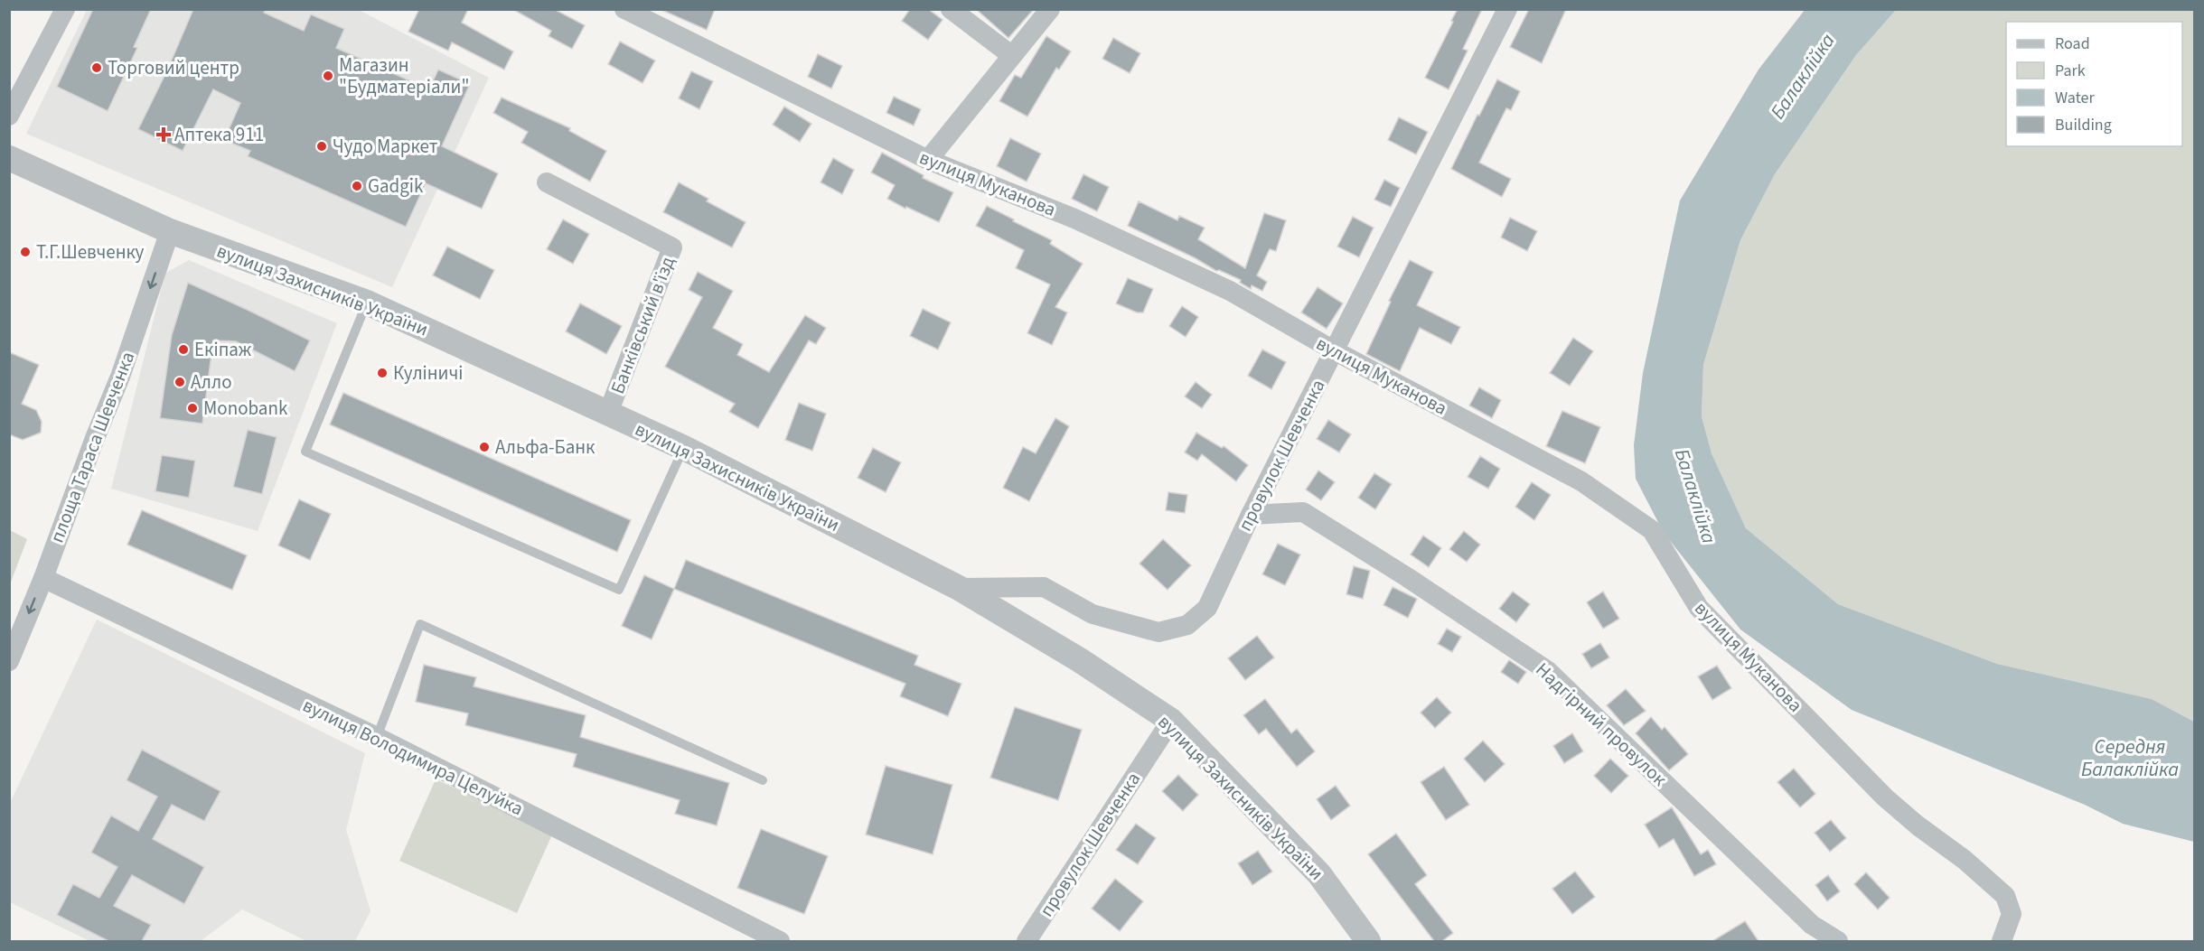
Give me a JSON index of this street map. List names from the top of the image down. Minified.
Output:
{"streets":{"street":["вулиця Муканова","вулиця Захисників України","Банківський в'їзд","площа Тараса Шевченка","провулок Шевченка","Надгірний провулок","вулиця Володимира Целуйка"]},"crossings":[["вулиця Муканова","провулок Шевченка"],["вулиця Захисників України","Банківський в'їзд"],["вулиця Захисників України","площа Тараса Шевченка"],["вулиця Захисників України","провулок Шевченка"],["площа Тараса Шевченка","вулиця Володимира Целуйка"],["провулок Шевченка","Надгірний провулок"]],"one_way":["площа Тараса Шевченка"],"water":["Балаклійка","Середня Балаклійка"],"places":{"other":["Торговий центр","Магазин \"Будматеріали\"","Чудо Маркет","Gadgik","Т.Г.Шевченку","Екіпаж","Куліничі","Алло","Monobank","Альфа-Банк"],"health":["Аптека 911"]},"legend":["Road","Park","Water","Building"]}
